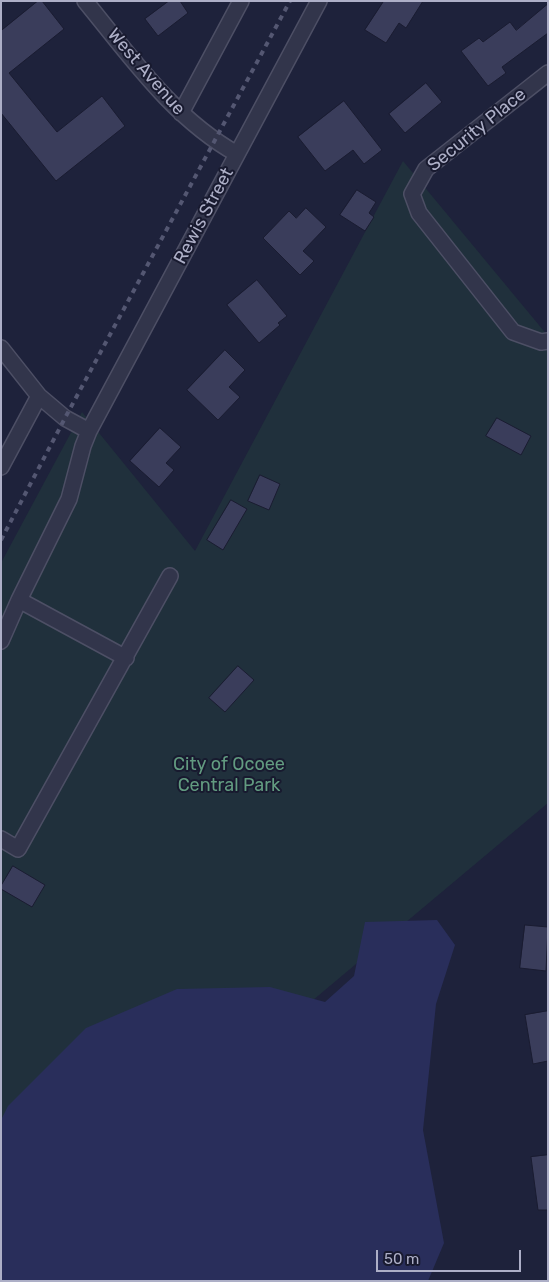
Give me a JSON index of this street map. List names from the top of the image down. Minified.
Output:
{"streets":{"street":["West Avenue","Security Place","Rewis Street"]},"crossings":[["West Avenue","Rewis Street"]],"parks":["City of Ocoee Central Park"],"scale_bar":"50 m"}
